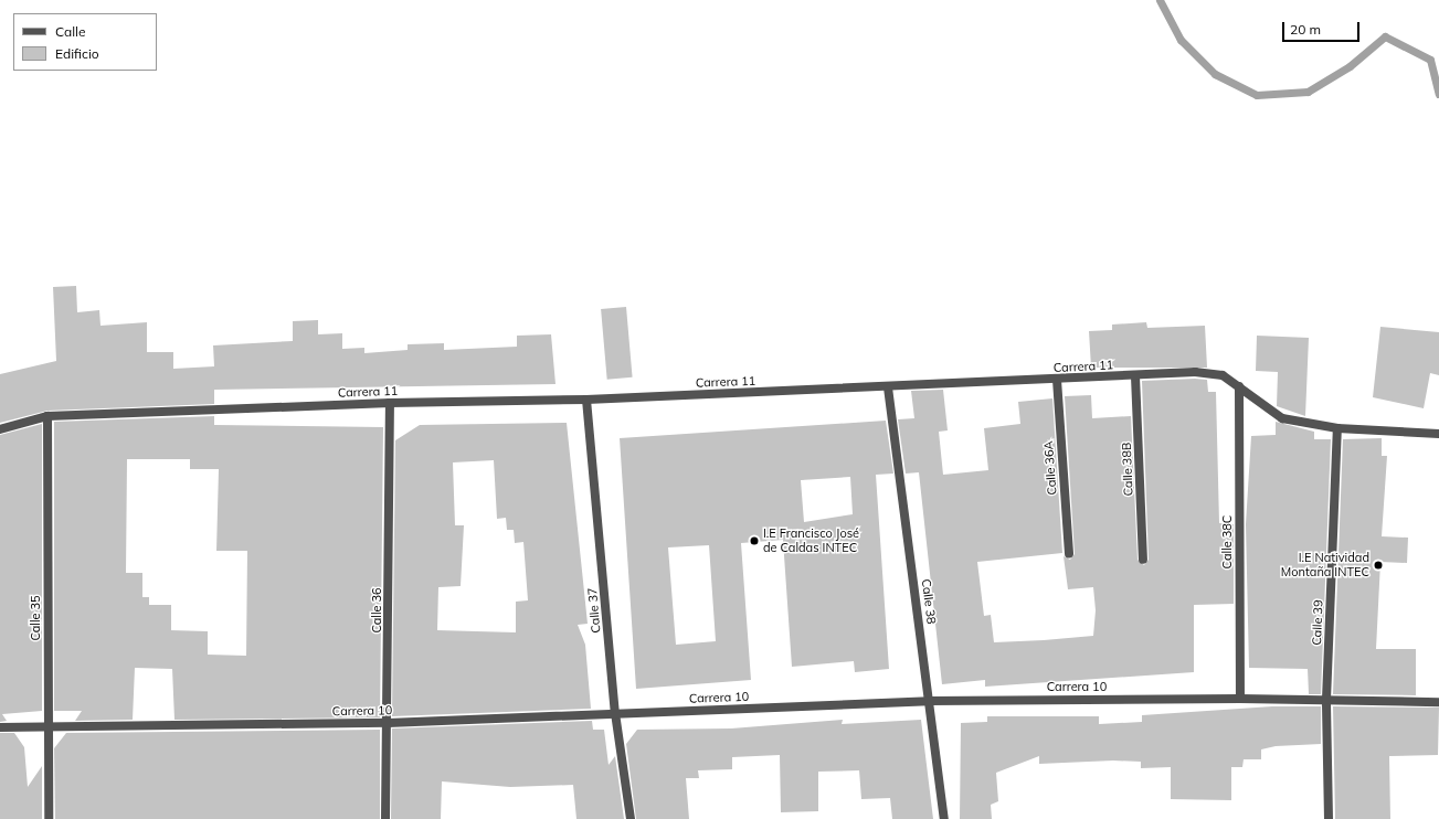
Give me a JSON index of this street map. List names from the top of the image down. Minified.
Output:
{"streets":{"street":["Carrera 11","Calle 36A","Calle 38B","Calle 38C","Calle 38","Calle 36","Calle 37","Calle 35","Calle 39","Carrera 10"]},"crossings":[["Carrera 11","Calle 36A"],["Carrera 11","Calle 38B"],["Carrera 11","Calle 38C"],["Carrera 11","Calle 38"],["Carrera 11","Calle 36"],["Carrera 11","Calle 37"],["Carrera 11","Calle 35"],["Carrera 11","Calle 39"],["Calle 38C","Carrera 10"],["Calle 38","Carrera 10"],["Calle 36","Carrera 10"],["Calle 37","Carrera 10"],["Calle 35","Carrera 10"],["Calle 39","Carrera 10"]],"places":["I.E Francisco José de Caldas INTEC","I.E Natividad Montaña INTEC"],"legend":["Calle","Edificio"],"scale_bar":"20 m"}
